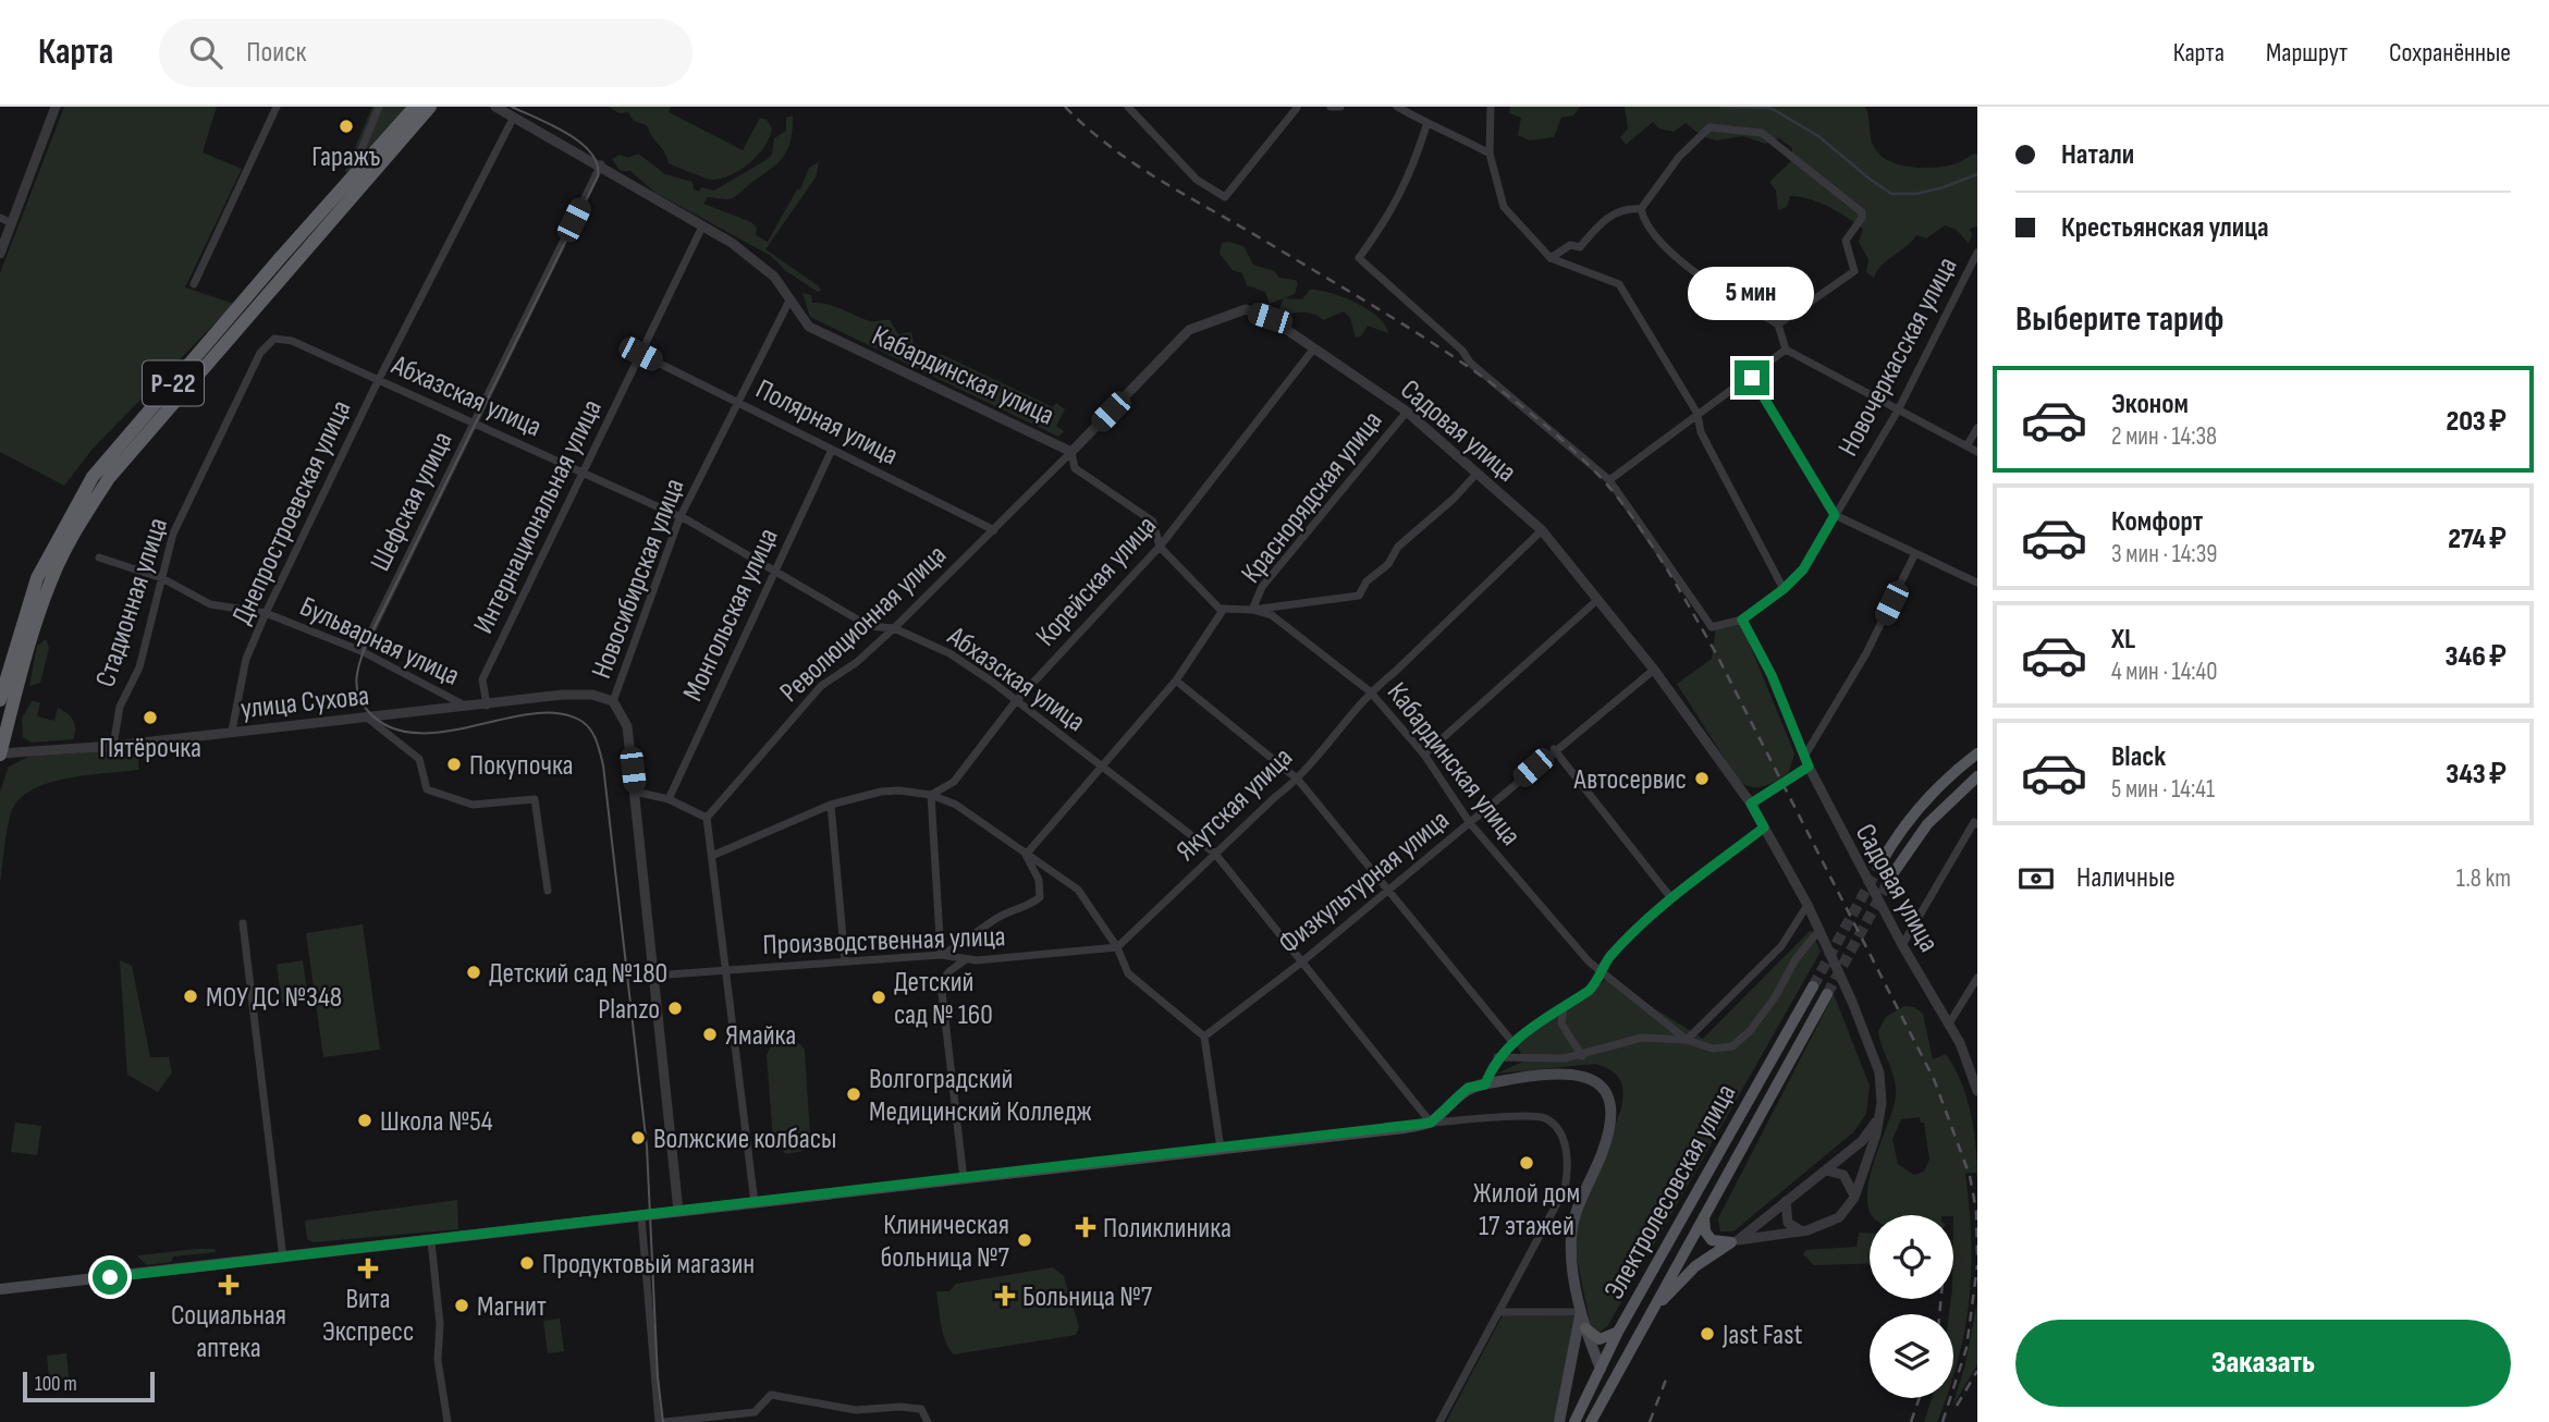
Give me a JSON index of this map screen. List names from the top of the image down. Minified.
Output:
{"streets":{"highway":["Р-22"],"main road":["Электролесовская улица"],"street":["Новочеркасская улица","Кабардинская улица","Абхазская улица","Полярная улица","Садовая улица","Краснорядская улица","Шефская улица","Днепростроевская улица","Интернациональная улица","Новосибирская улица","Корейская улица","Стадионная улица","Монгольская улица","Революционная улица","Бульварная улица","улица Сухова","Якутская улица","Физкультурная улица","Производственная улица"]},"crossings":[["Кабардинская улица","Садовая улица"],["Кабардинская улица","Краснорядская улица"],["Кабардинская улица","Шефская улица"],["Кабардинская улица","Днепростроевская улица"],["Кабардинская улица","Интернациональная улица"],["Кабардинская улица","Новосибирская улица"],["Кабардинская улица","Корейская улица"],["Кабардинская улица","Революционная улица"],["Кабардинская улица","Якутская улица"],["Кабардинская улица","Физкультурная улица"],["Р-22","улица Сухова"],["Абхазская улица","Краснорядская улица"],["Абхазская улица","Шефская улица"],["Абхазская улица","Днепростроевская улица"],["Абхазская улица","Интернациональная улица"],["Абхазская улица","Новосибирская улица"],["Абхазская улица","Корейская улица"],["Абхазская улица","Стадионная улица"],["Абхазская улица","Монгольская улица"],["Абхазская улица","Революционная улица"],["Абхазская улица","Якутская улица"],["Абхазская улица","Физкультурная улица"],["Полярная улица","Интернациональная улица"],["Полярная улица","Новосибирская улица"],["Полярная улица","Монгольская улица"],["Полярная улица","Революционная улица"],["Садовая улица","Краснорядская улица"],["Садовая улица","Корейская улица"],["Садовая улица","Революционная улица"],["Садовая улица","Якутская улица"],["Садовая улица","Физкультурная улица"],["Шефская улица","Бульварная улица"],["Днепростроевская улица","Бульварная улица"],["Днепростроевская улица","улица Сухова"],["Интернациональная улица","улица Сухова"],["Новосибирская улица","улица Сухова"],["Новосибирская улица","Производственная улица"],["Стадионная улица","Бульварная улица"],["Стадионная улица","улица Сухова"],["Бульварная улица","улица Сухова"],["Якутская улица","Производственная улица"]],"places":{"other":["Гаражъ","Пятёрочка","Покупочка","Автосервис","Детский сад №180","МОУ ДС №348","Детский сад № 160","Planzo","Ямайка","Волгоградский Медицинский Колледж","Школа №54","Волжские колбасы","Жилой дом 17 этажей","Клиническая больница №7","Продуктовый магазин","Магнит","Jast Fast"],"health":["Поликлиника","Вита Экспресс","Социальная аптека","Больница №7"]},"scale_bar":"100 m","page":{"header":"Карта","search":"Поиск","nav":["Карта","Маршрут","Сохранённые"],"banner":["Натали","Крестьянская улица"],"bubble":"5 мин","heading":"Выберите тариф","list":[{"name":"Эконом","note":"2 мин · 14:38","value":"203 ₽"},{"name":"Комфорт","note":"3 мин · 14:39","value":"274 ₽"},{"name":"XL","note":"4 мин · 14:40","value":"346 ₽"},{"name":"Black","note":"5 мин · 14:41","value":"343 ₽"}],"pay":["Наличные","1.8 km"],"buttons":"Заказать","scale":"100 m"}}
